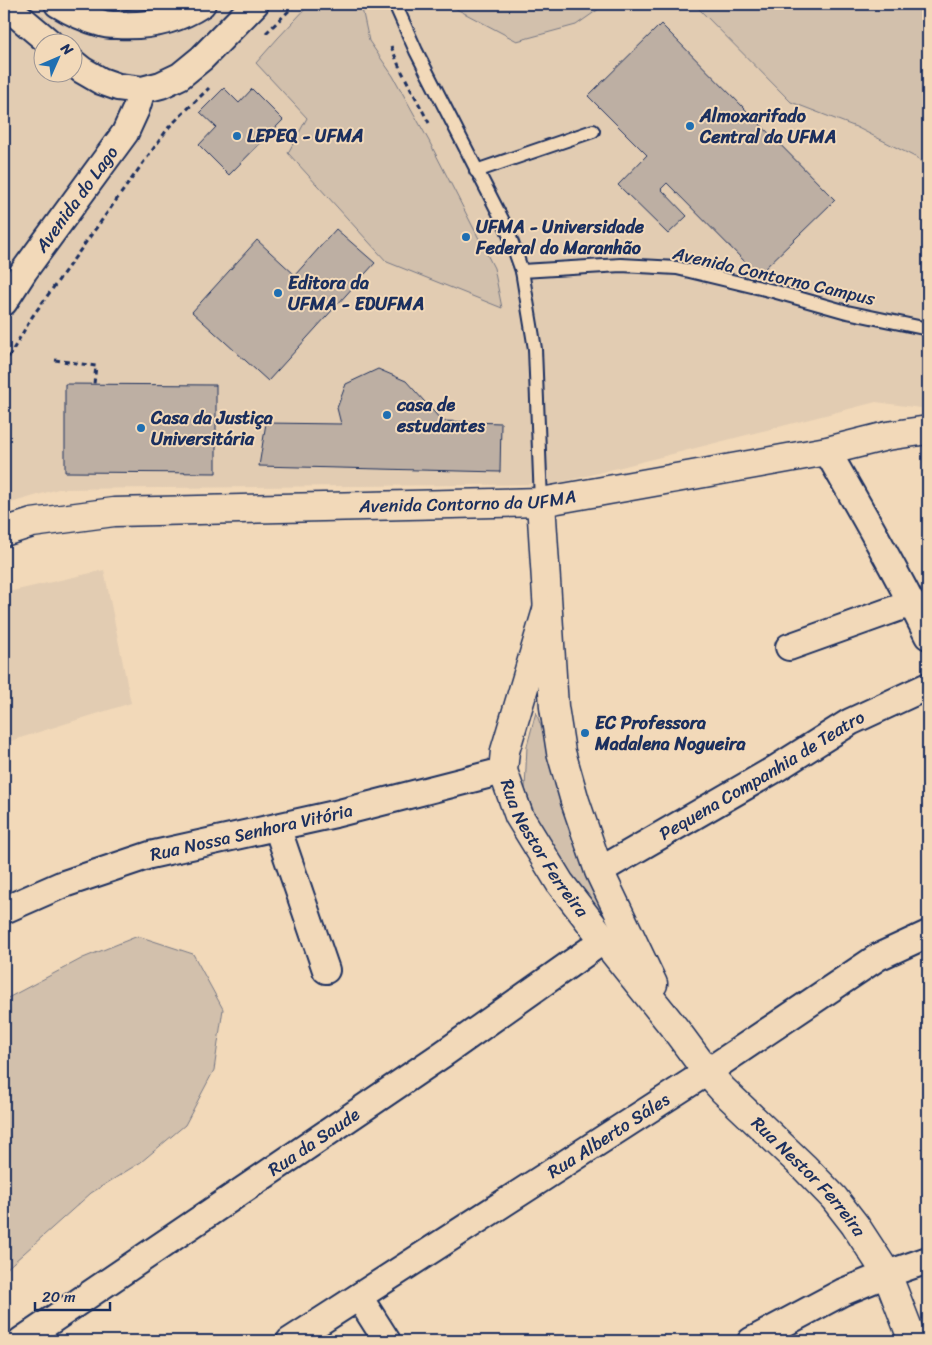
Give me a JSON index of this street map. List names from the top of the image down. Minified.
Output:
{"streets":{"street":["Avenida do Lago","Avenida Contorno da UFMA","Pequena Companhia de Teatro","Rua Nossa Senhora Vitória","Rua Nestor Ferreira","Rua Alberto Sáles","Rua da Saude"],"lane":["Avenida Contorno Campus"]},"crossings":[["Avenida Contorno da UFMA","Rua Nestor Ferreira"],["Pequena Companhia de Teatro","Rua Nestor Ferreira"],["Rua Nossa Senhora Vitória","Rua Nestor Ferreira"],["Rua Nestor Ferreira","Rua Alberto Sáles"],["Rua Nestor Ferreira","Rua da Saude"]],"places":["Almoxarifado Central da UFMA","LEPEQ - UFMA","UFMA - Universidade Federal do Maranhão","Editora da UFMA - EDUFMA","casa de estudantes","Casa da Justiça Universitária","EC Professora Madalena Nogueira"],"scale_bar":"20 m","north":"top right"}
